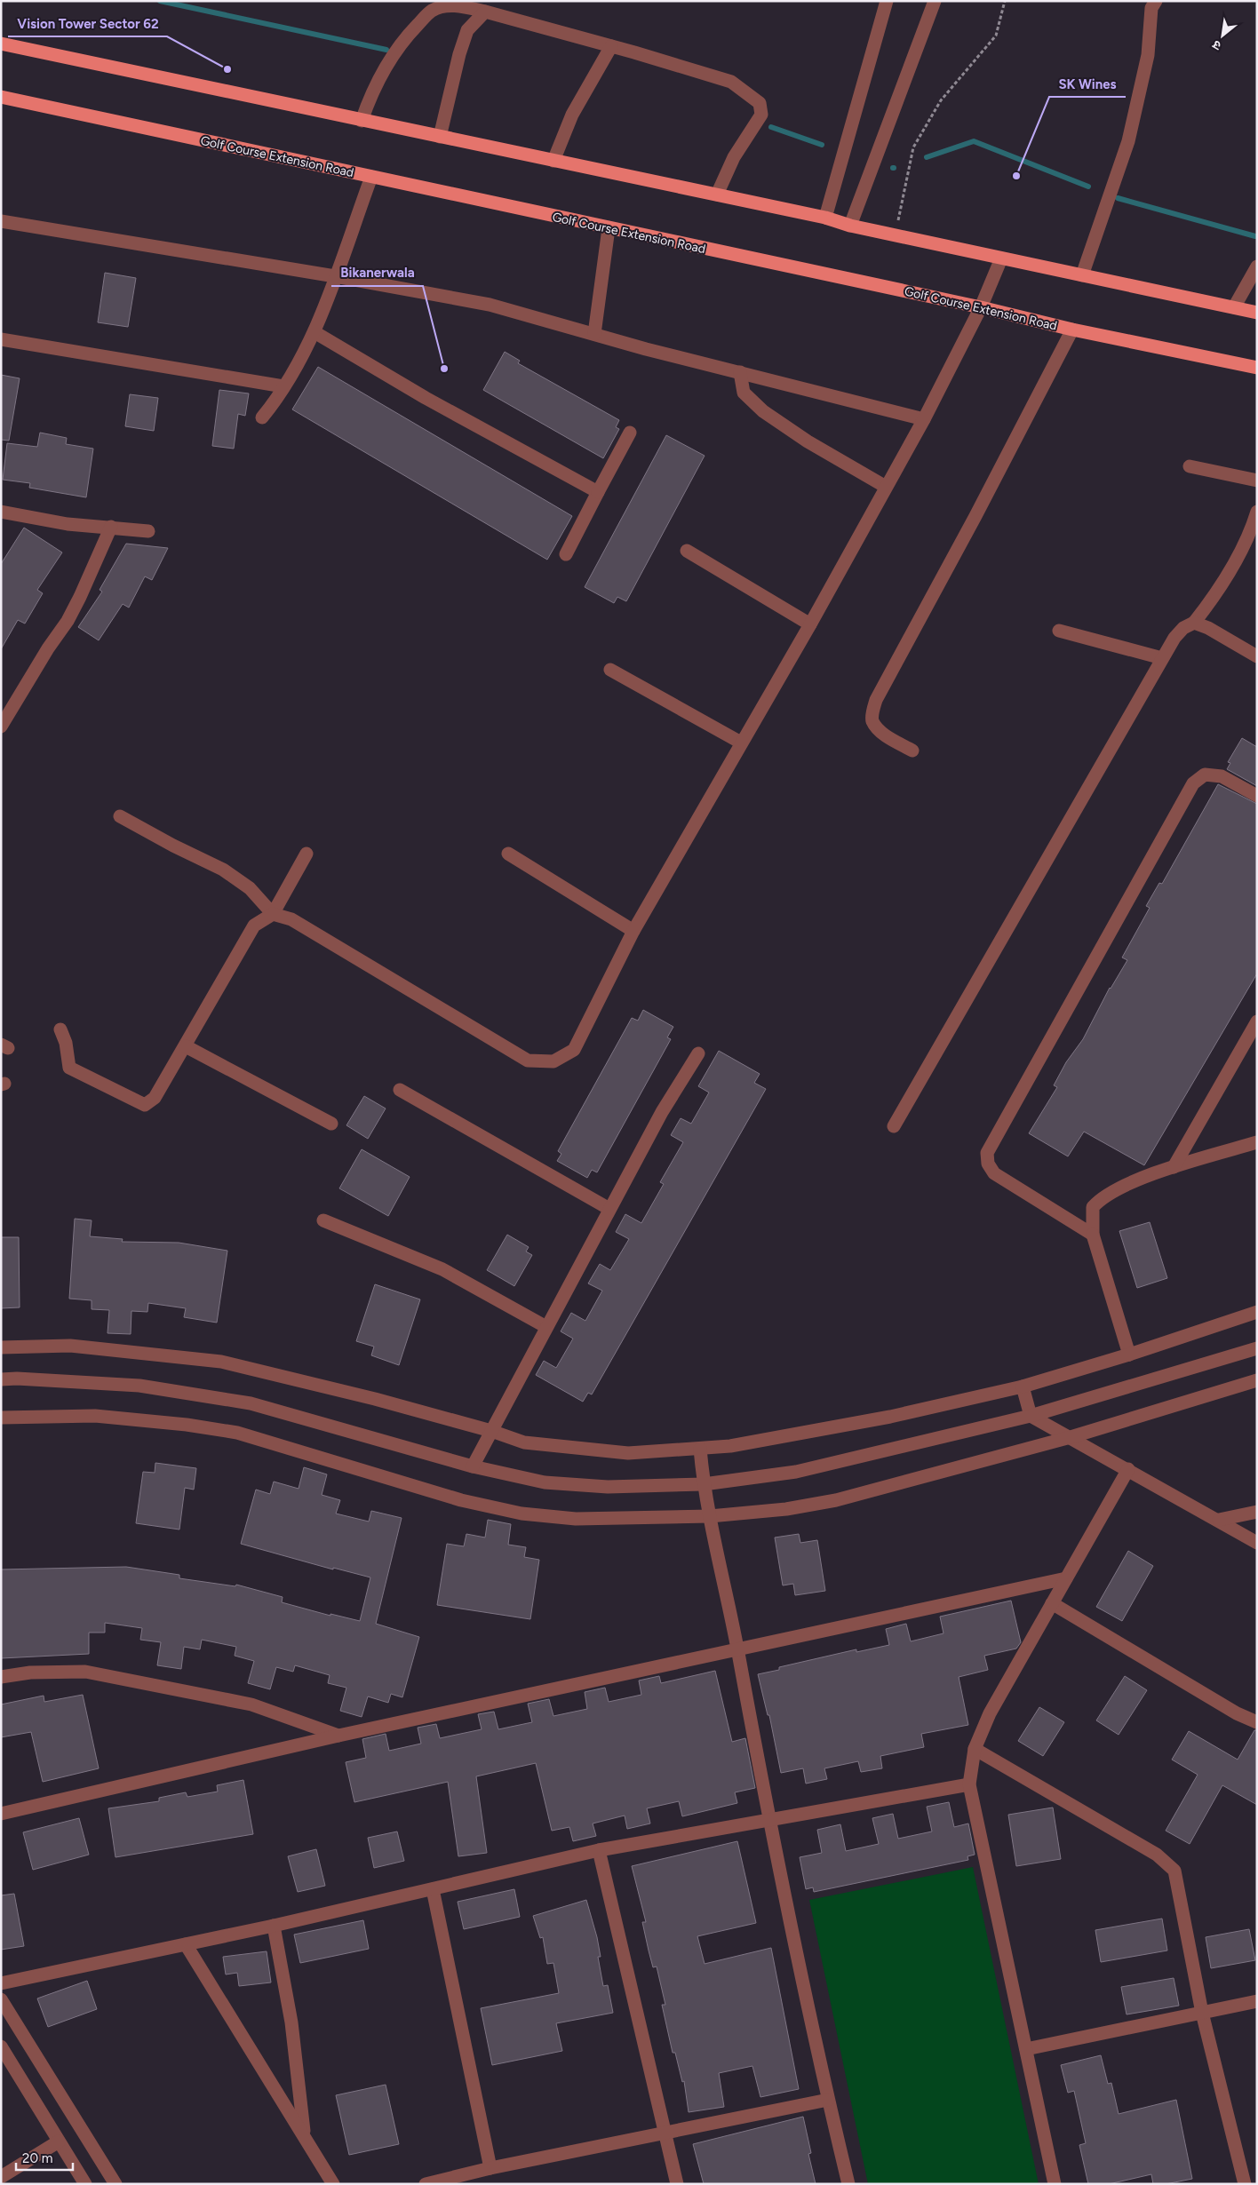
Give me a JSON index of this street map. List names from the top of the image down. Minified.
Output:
{"streets":{"main road":["Golf Course Extension Road"]},"places":["Vision Tower Sector 62","SK Wines","Bikanerwala"],"scale_bar":"20 m","north":"bottom left"}
